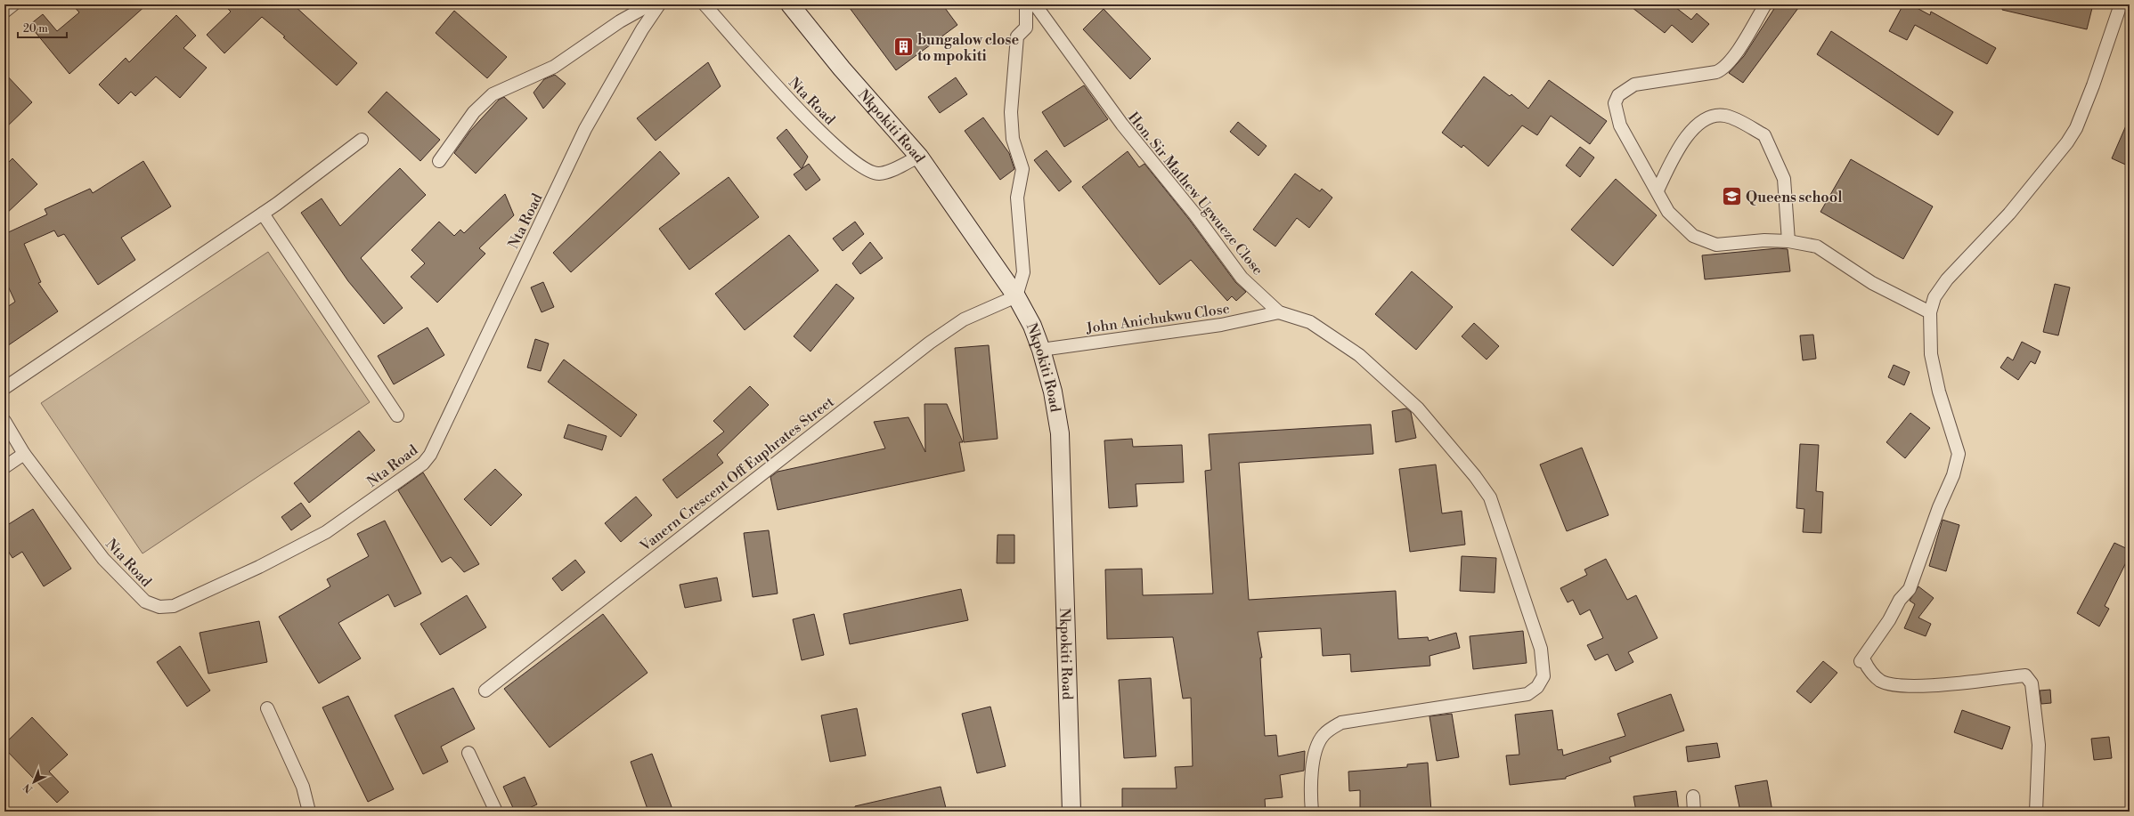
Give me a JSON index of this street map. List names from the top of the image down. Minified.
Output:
{"streets":{"main road":["Nkpokiti Road"],"street":["Nta Road","Hon. Sir Mathew Ugwueze Close","John Anichukwu Close","Vanern Crescent Off Euphrates Street"]},"crossings":[["Nta Road","Nkpokiti Road"],["Nkpokiti Road","John Anichukwu Close"],["Nkpokiti Road","Vanern Crescent Off Euphrates Street"],["Hon. Sir Mathew Ugwueze Close","John Anichukwu Close"]],"places":{"building":["bungalow close to mpokiti"],"school or university":["Queens school"]},"scale_bar":"20 m","north":"bottom left"}
